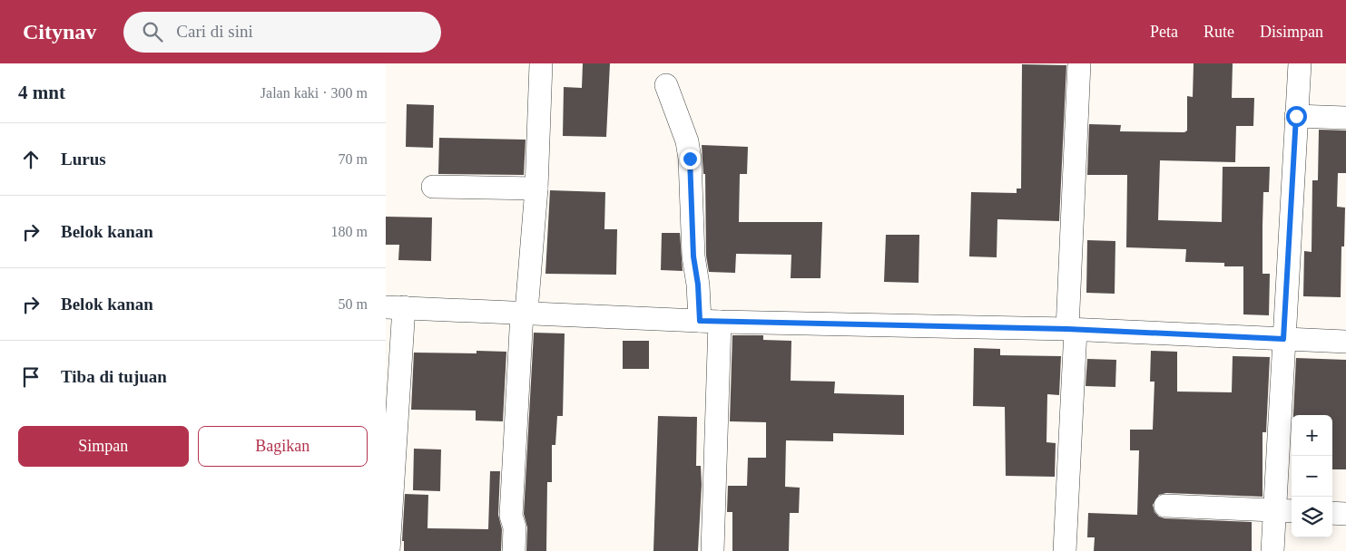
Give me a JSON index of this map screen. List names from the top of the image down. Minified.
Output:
{"page":{"header":"Citynav","search":"Cari di sini","nav":["Peta","Rute","Disimpan"],"heading":["4 mnt","Jalan kaki · 300 m"],"list":[["Lurus","70 m"],["Belok kanan","180 m"],["Belok kanan","50 m"],"Tiba di tujuan"],"buttons":["Simpan","Bagikan"],"map_buttons":["+","−"]}}
